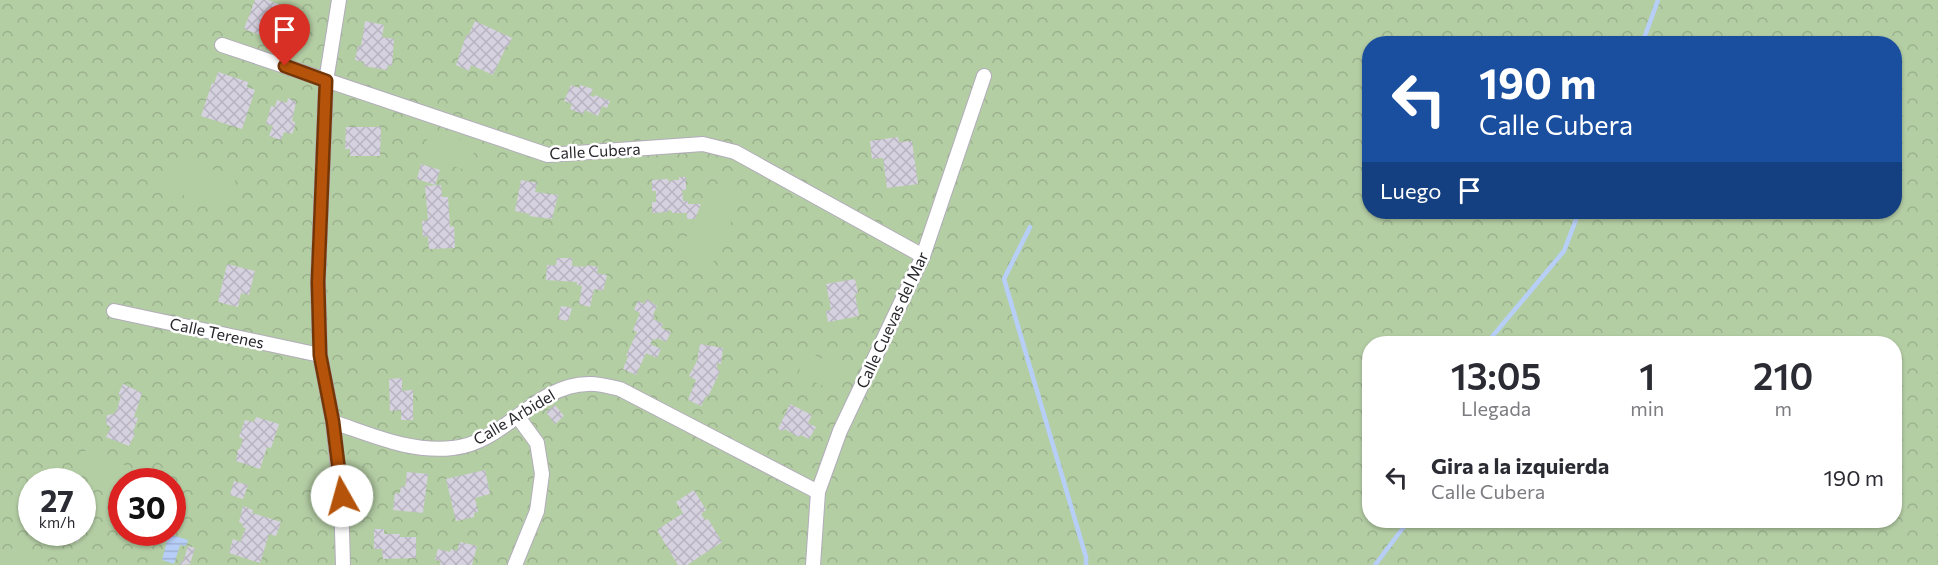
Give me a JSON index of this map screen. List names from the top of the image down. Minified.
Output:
{"streets":{"street":["Calle Cubera","Calle Cuevas del Mar","Calle Terenes","Calle Arbidel"]},"crossings":[["Calle Cubera","Calle Cuevas del Mar"],["Calle Cuevas del Mar","Calle Arbidel"]],"page":{"turn":["190 m","Calle Cubera"],"then":"Luego","eta":["13:05","Llegada","1","min","210","m"],"list":[{"name":"Gira a la izquierda","note":"Calle Cubera","value":"190 m"}],"speed":"27 km/h","limit":"30"}}
